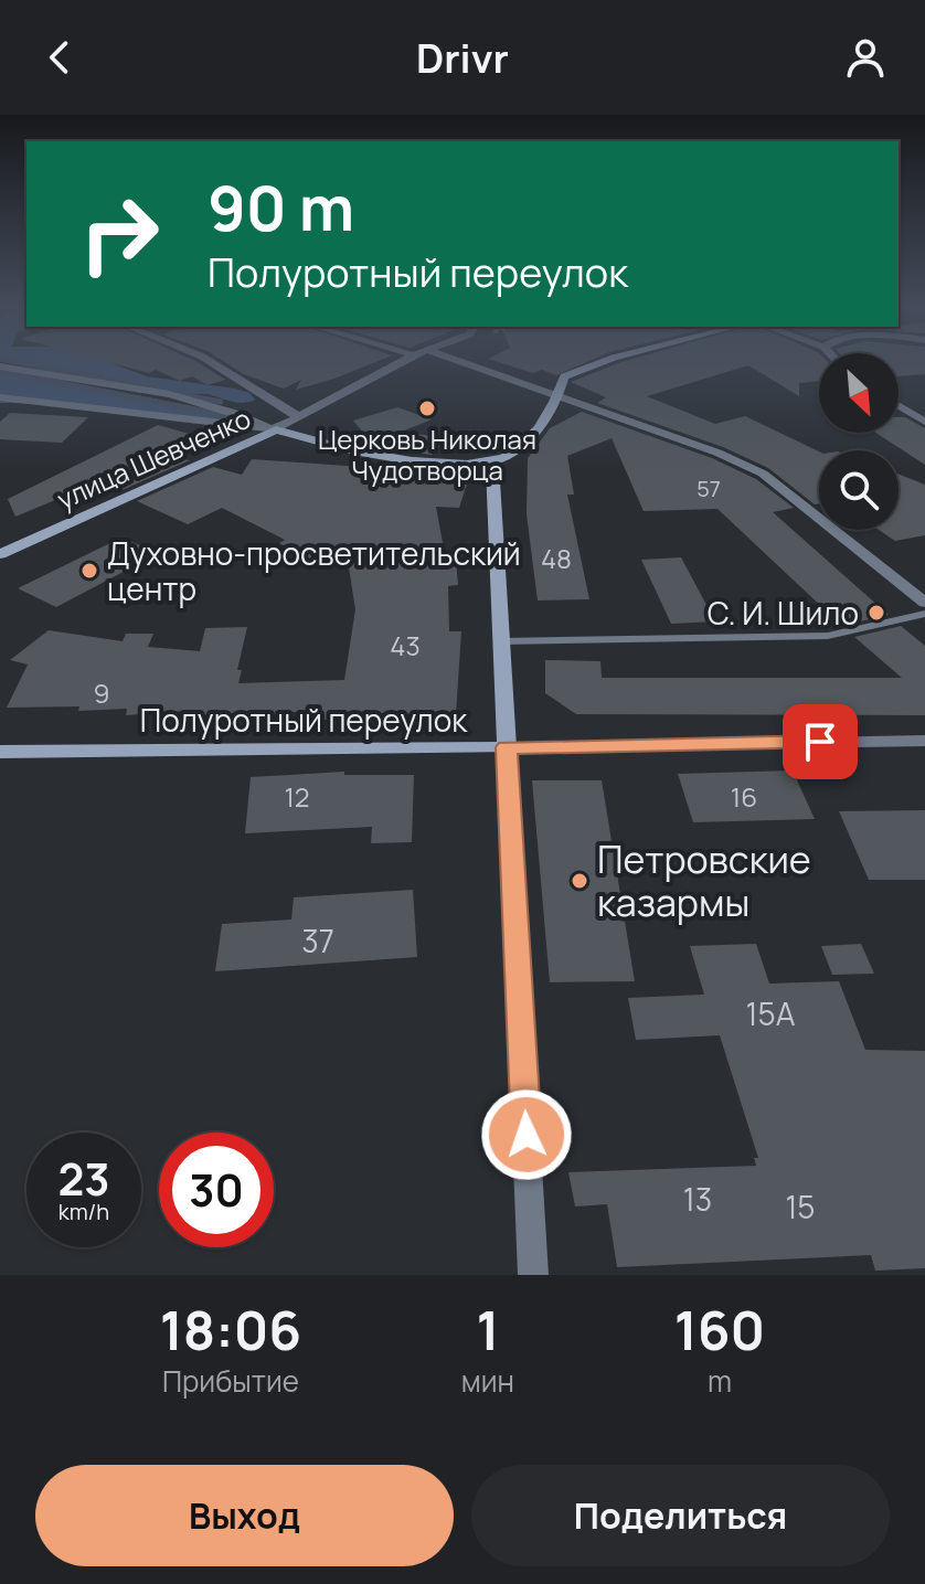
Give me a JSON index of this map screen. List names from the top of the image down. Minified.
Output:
{"streets":{"street":["улица Шевченко","Полуротный переулок"]},"places":["Церковь Николая Чудотворца","Духовно-просветительский центр","С. И. Шило","Петровские казармы"],"house_numbers":["57","48","43","9","12","16","37","15А","13","15"],"north":"bottom right","page":{"header":"Drivr","turn":["90 m","Полуротный переулок"],"speed":"23 km/h","limit":"30","eta":["18:06","Прибытие","1","мин","160","m"],"buttons":["Выход","Поделиться"]}}
